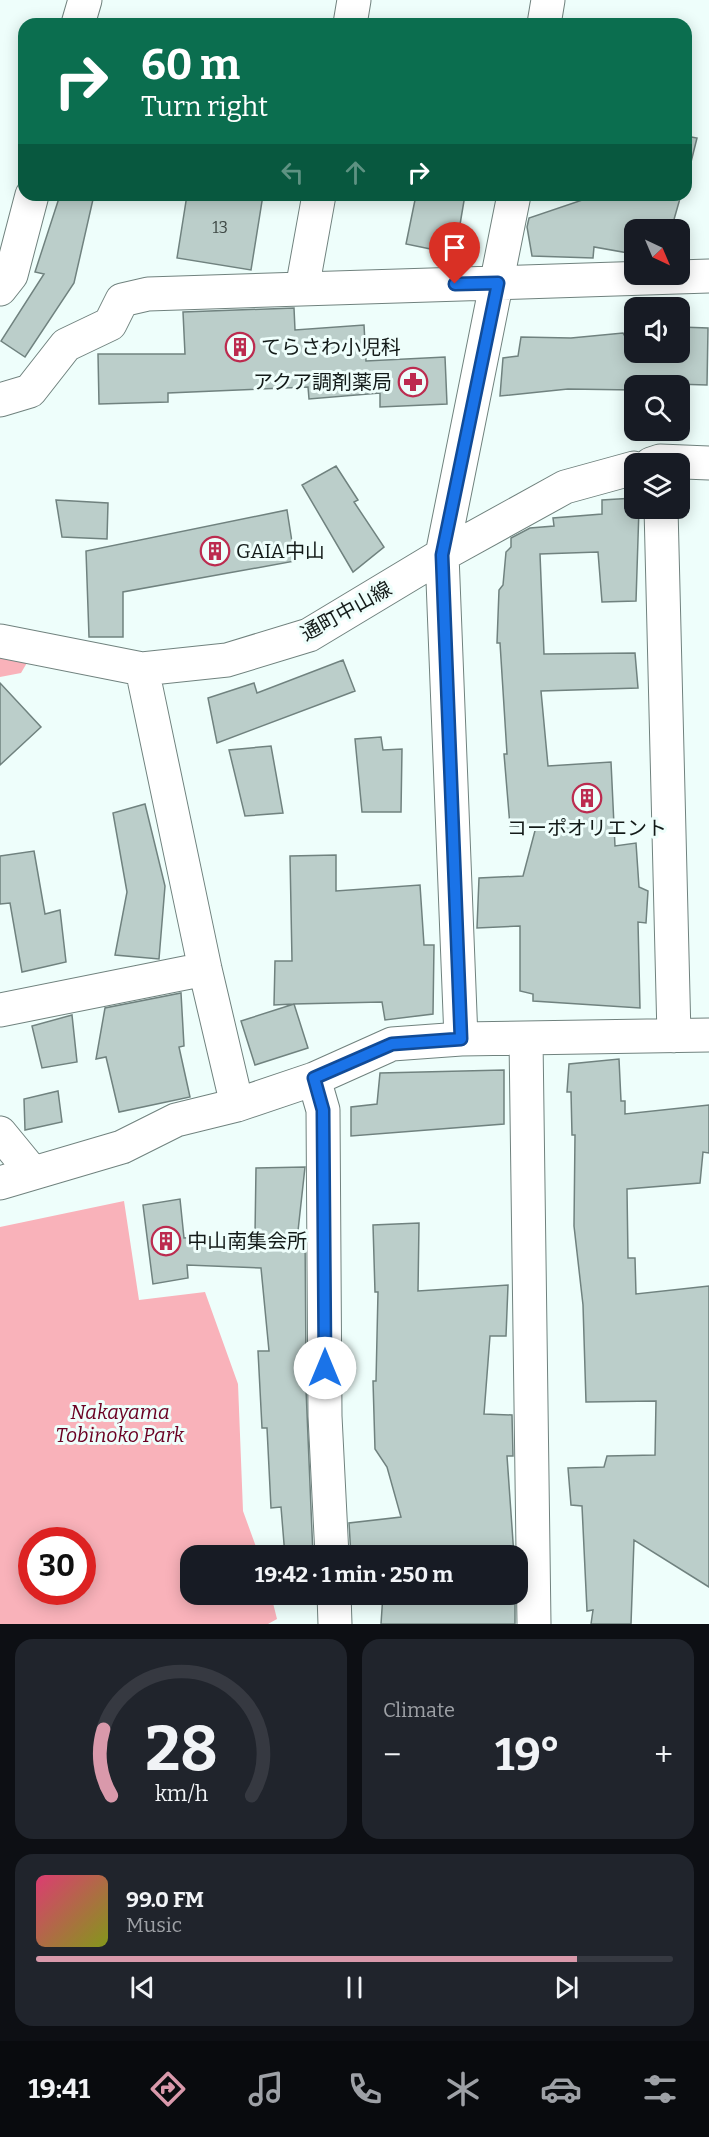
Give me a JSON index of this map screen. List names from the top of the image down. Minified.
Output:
{"streets":{"street":["通町中山線"]},"parks":["Nakayama Tobinoko Park"],"places":{"building":["てらさわ小児科","GAIA中山","コーポオリエント","中山南集会所"],"pharmacy":["アクア調剤薬局"]},"house_numbers":["13"],"north":"bottom right","page":{"turn":["60 m","Turn right"],"limit":"30","trip":"19:42 · 1 min · 250 m","tile":"Climate","heat":["−","19°","+"],"song":["99.0 FM","Music"],"tabs":"19:41","gauge":["28","km/h"]}}
